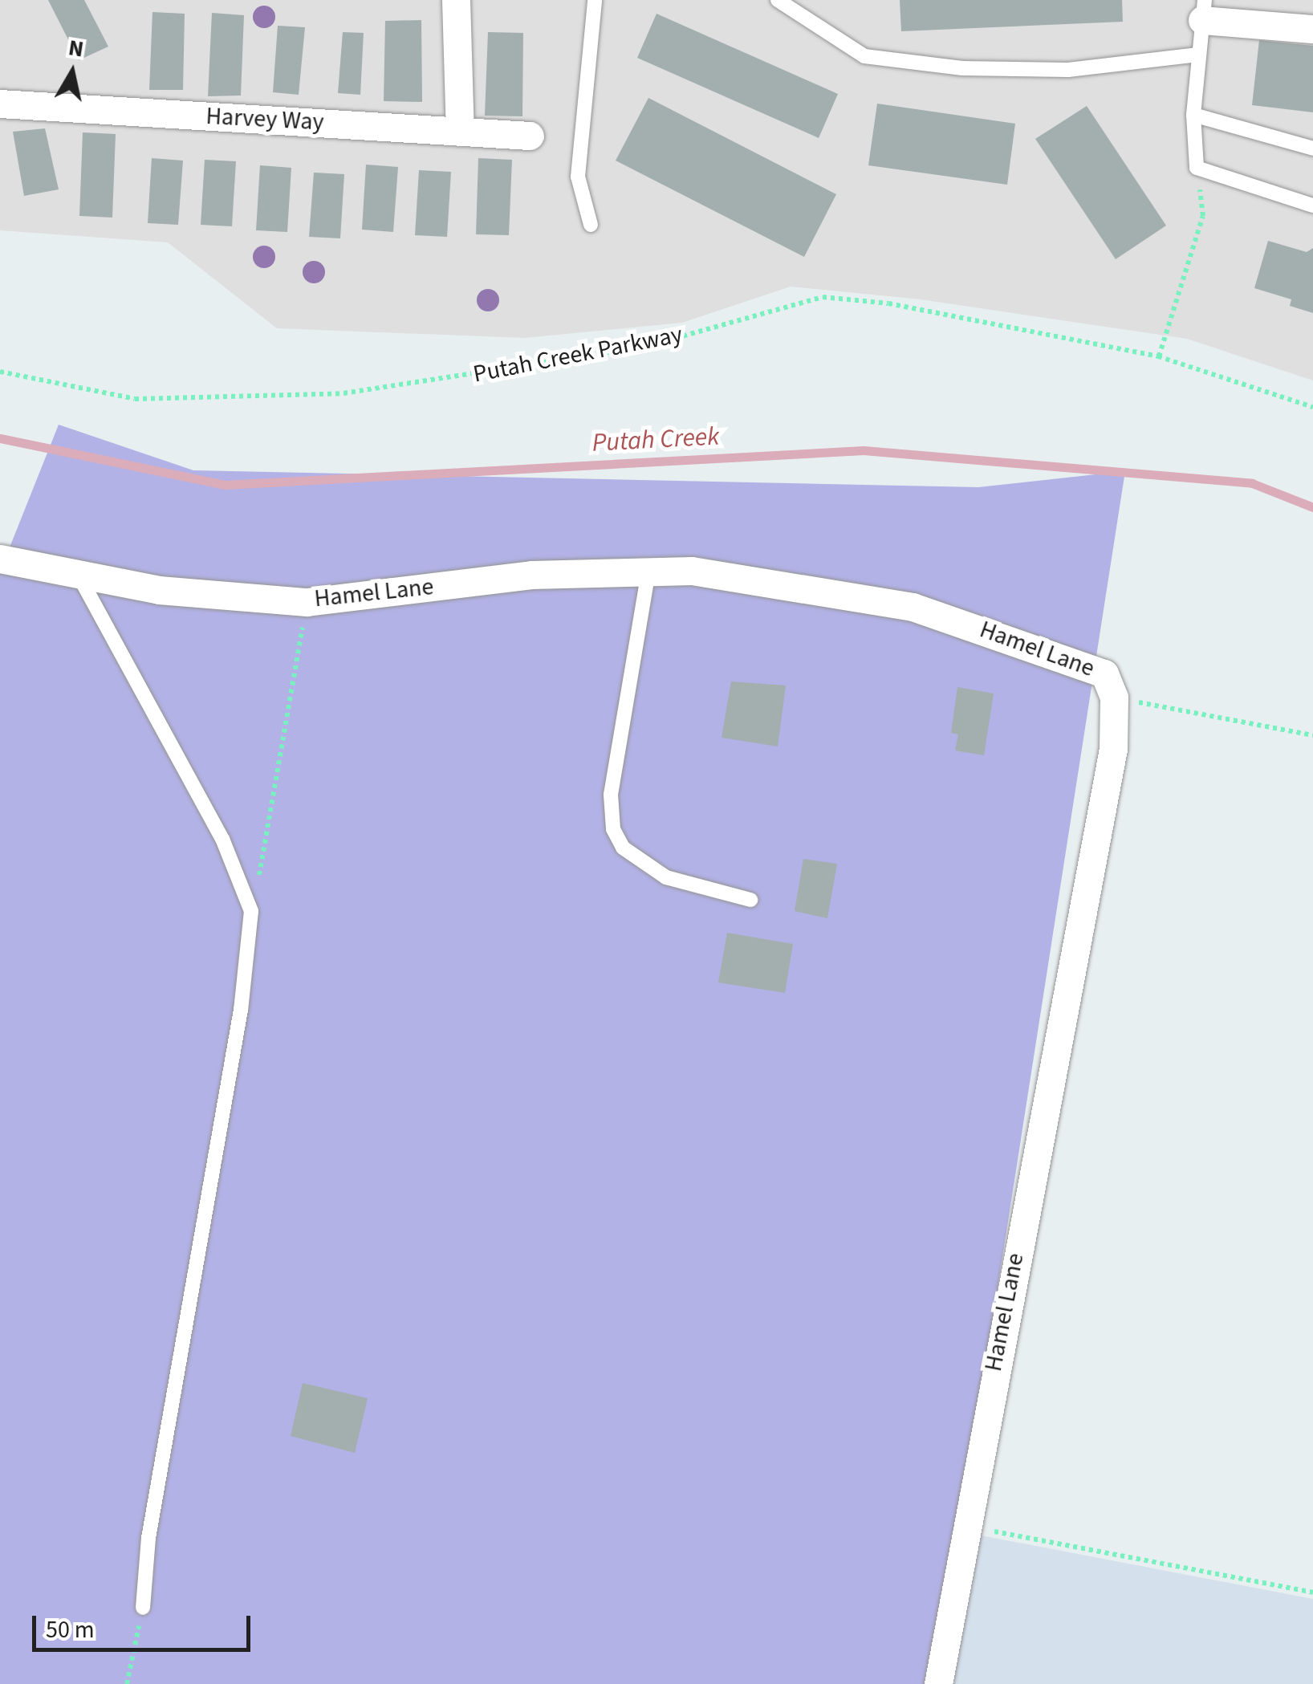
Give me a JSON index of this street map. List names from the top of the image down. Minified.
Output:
{"streets":{"street":["Harvey Way","Hamel Lane"],"path":["Putah Creek Parkway"]},"water":["Putah Creek"],"scale_bar":"50 m","north":"top"}
